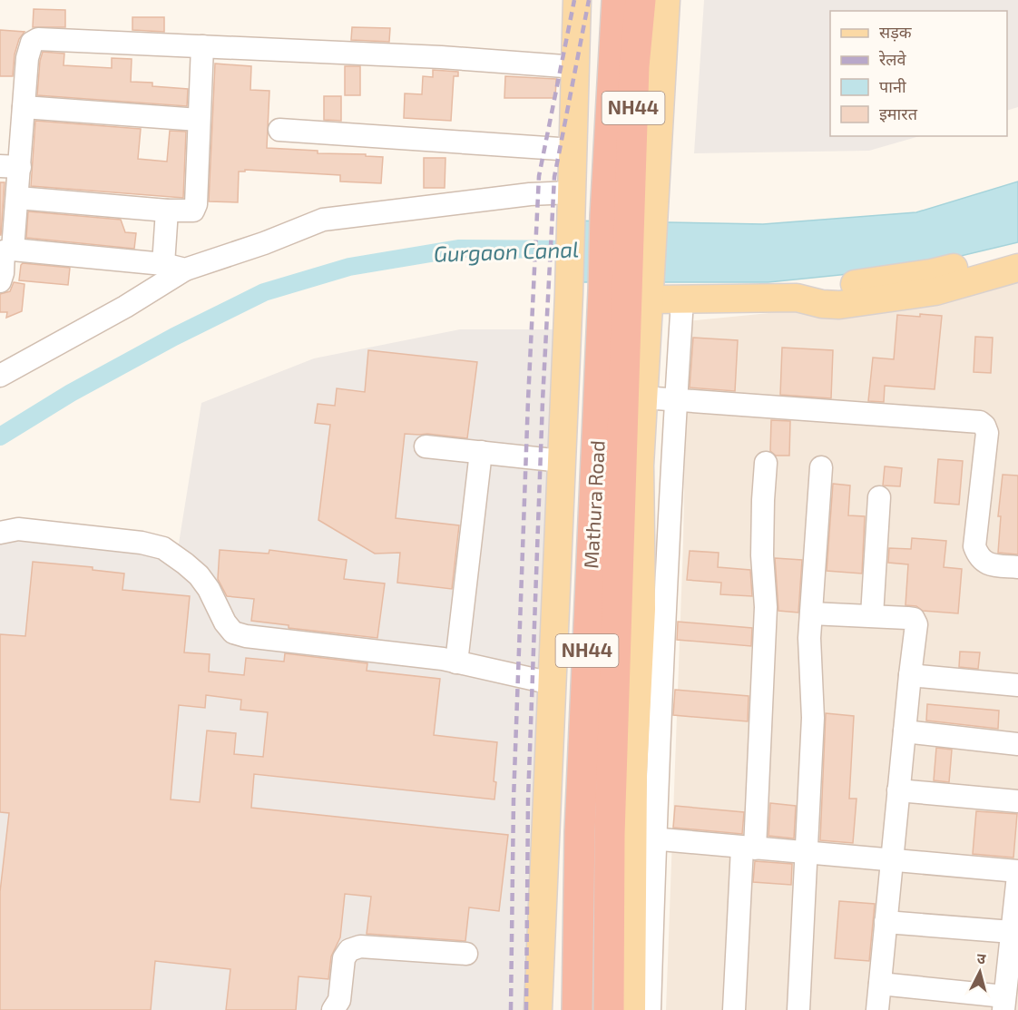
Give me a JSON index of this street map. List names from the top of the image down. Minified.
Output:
{"streets":{"highway":["NH44","Mathura Road"]},"water":["Gurgaon Canal"],"legend":["सड़क","रेलवे","पानी","इमारत"],"north":"top"}
